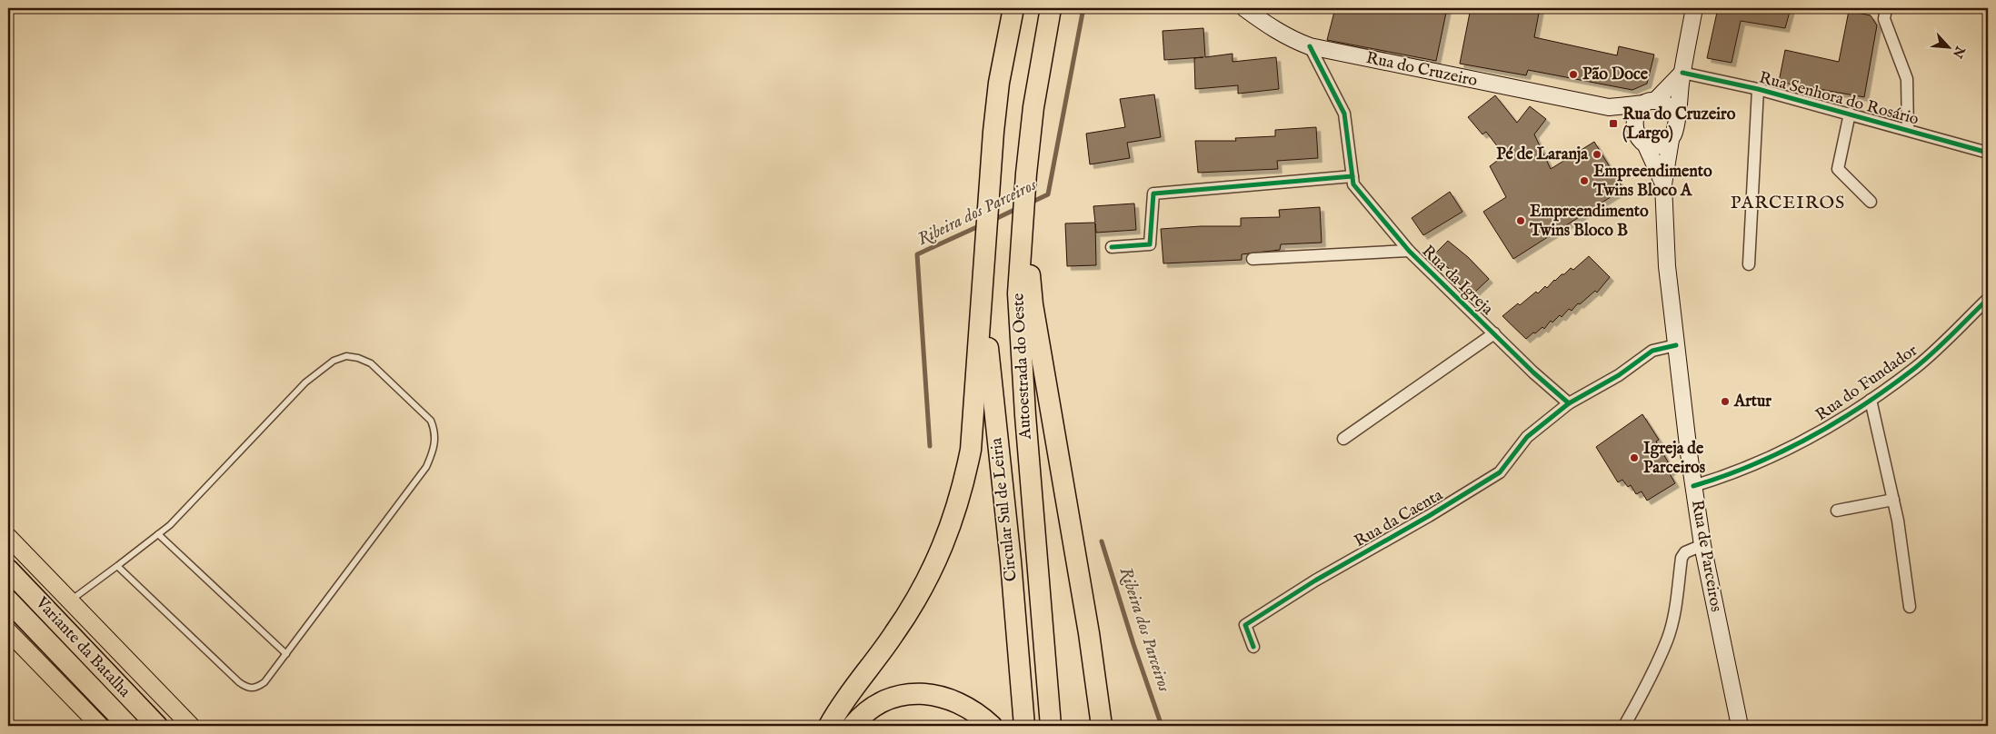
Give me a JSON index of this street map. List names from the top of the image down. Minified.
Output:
{"streets":{"highway":["Autoestrada do Oeste","Circular Sul de Leiria","Variante da Batalha"],"main road":["Rua do Cruzeiro","Rua de Parceiros"],"street":["Rua Senhora do Rosário","Rua da Igreja","Rua do Fundador","Rua da Caenta"]},"crossings":[["Rua do Cruzeiro","Rua da Igreja"],["Rua do Cruzeiro","Rua de Parceiros"],["Rua da Igreja","Rua da Caenta"],["Rua do Fundador","Rua de Parceiros"]],"districts":["PARCEIROS"],"water":["Ribeira dos Parceiros"],"places":{"other":["Pão Doce","Pé de Laranja","Empreendimento Twins Bloco A","Empreendimento Twins Bloco B","Artur","Igreja de Parceiros"],"transit":["Rua do Cruzeiro (Largo)"]},"north":"bottom right"}
